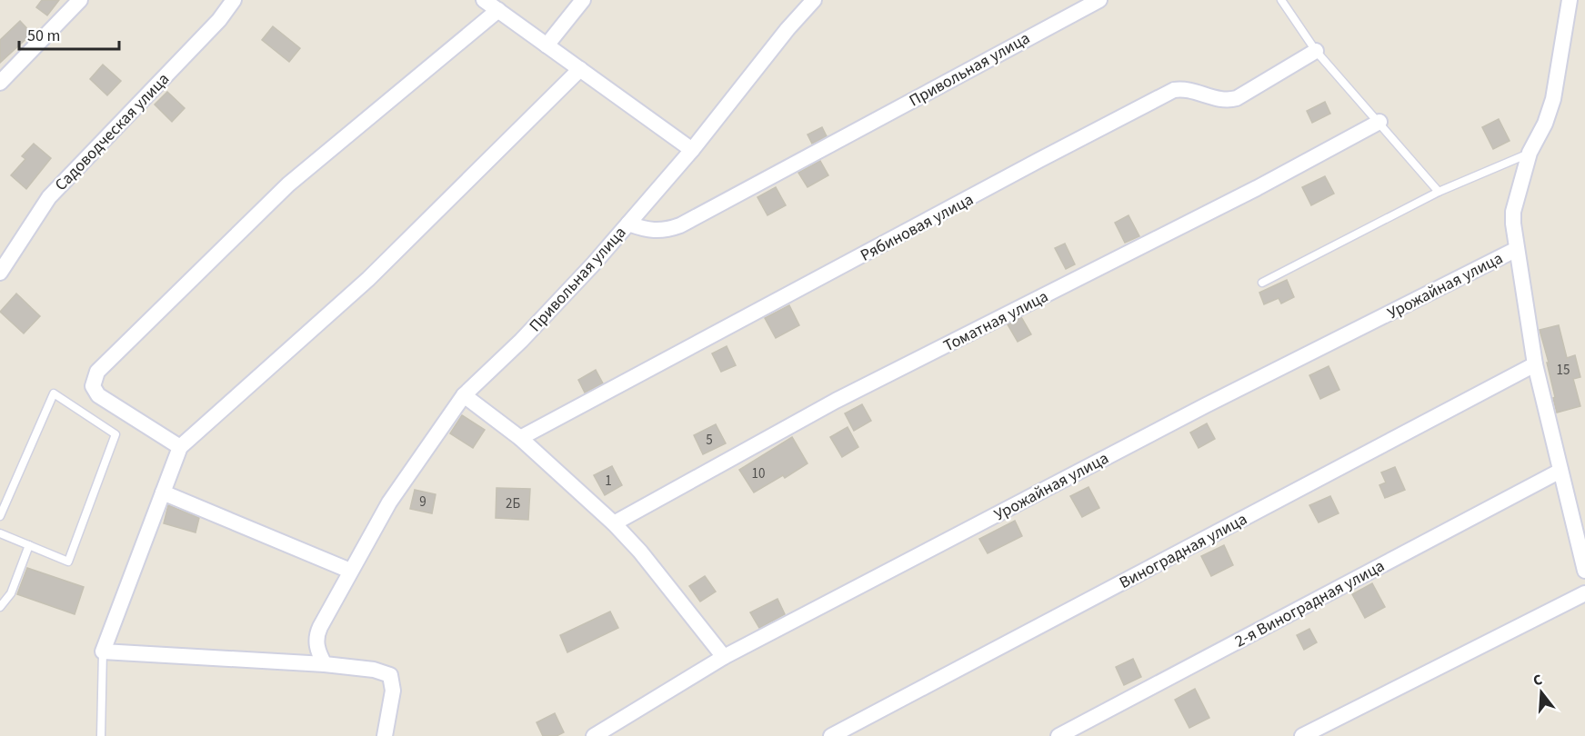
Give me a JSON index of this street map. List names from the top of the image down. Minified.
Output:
{"streets":{"street":["Привольная улица","Садоводческая улица","Рябиновая улица","Урожайная улица","Томатная улица","Виноградная улица","2-я Виноградная улица"]},"house_numbers":["15","5","10","1","9","2Б"],"scale_bar":"50 m","north":"top"}
